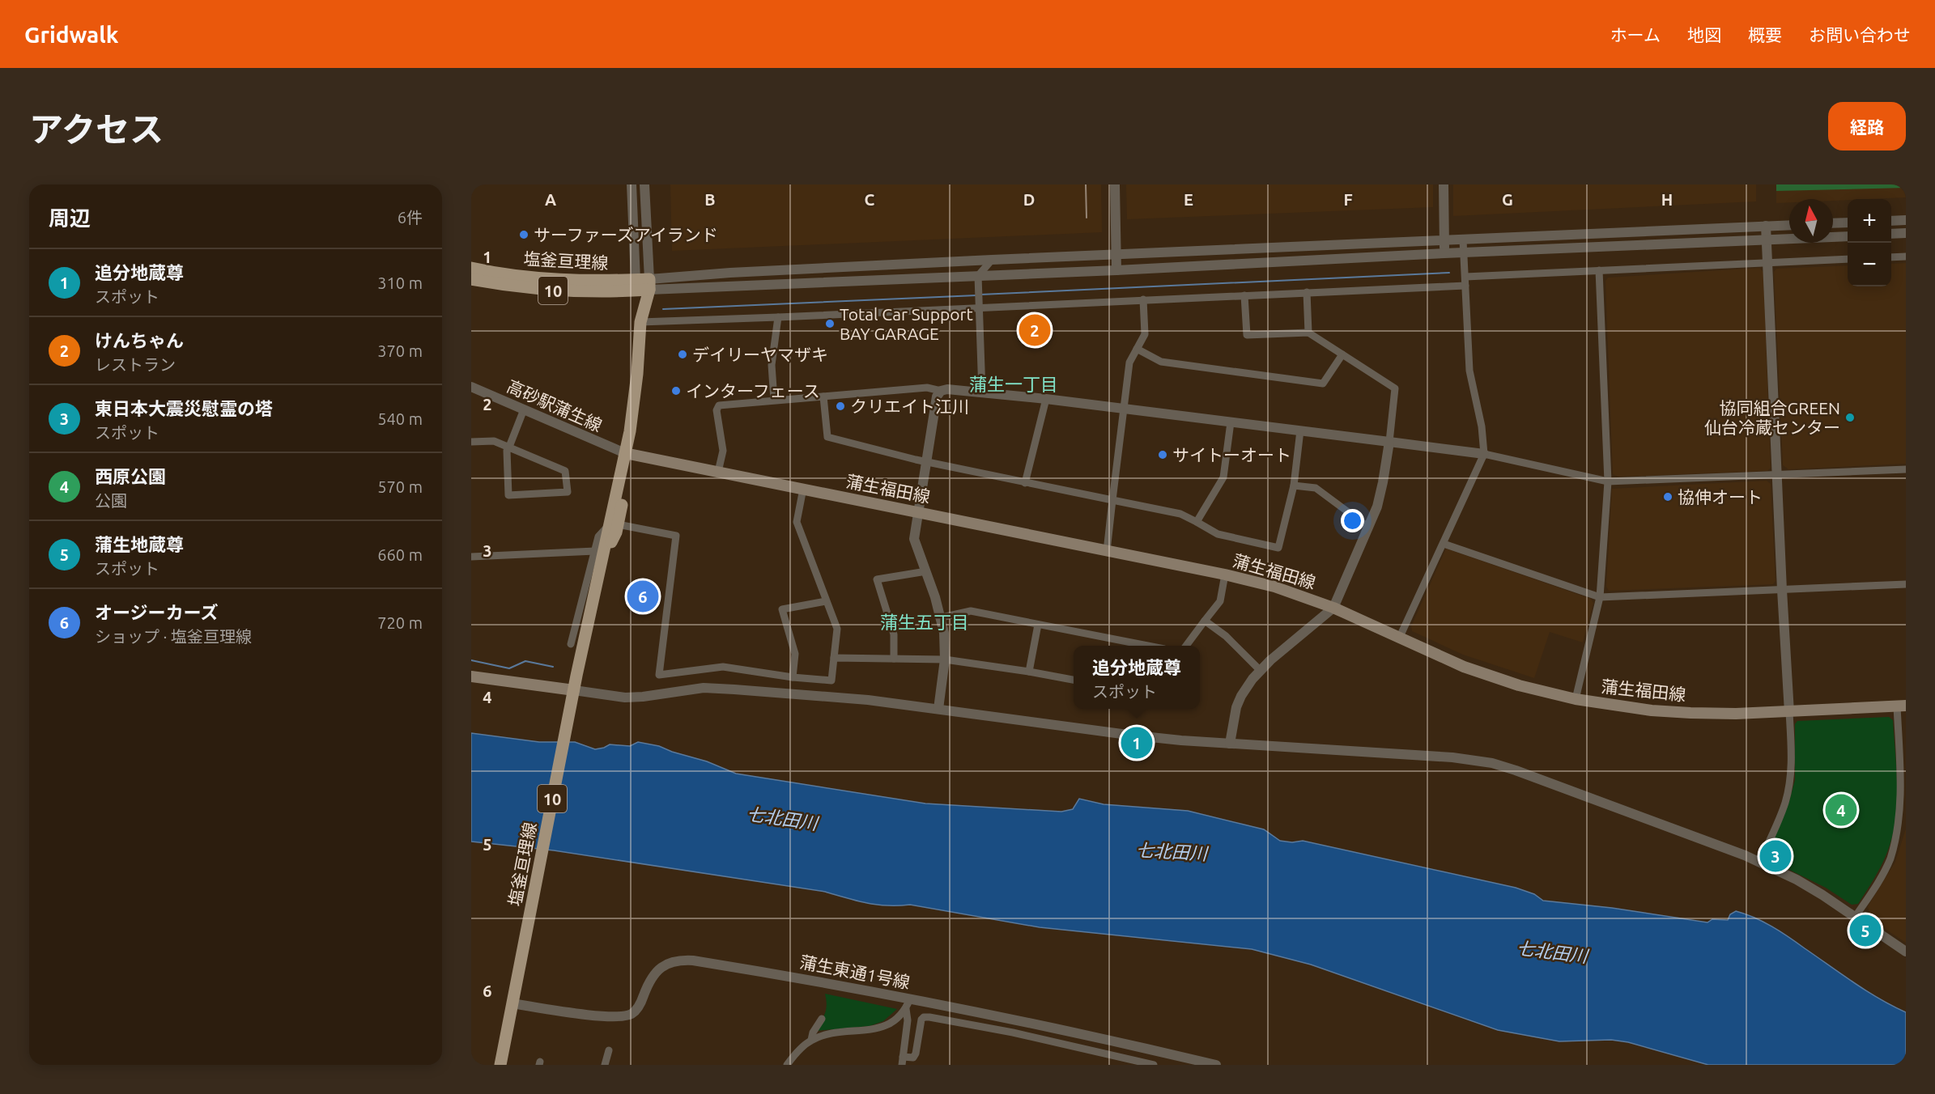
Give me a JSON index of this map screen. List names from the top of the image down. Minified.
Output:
{"streets":{"main road":["塩釜亘理線","10","蒲生福田線"],"street":["高砂駅蒲生線","蒲生東通1号線"]},"crossings":[["塩釜亘理線","10"],["塩釜亘理線","高砂駅蒲生線"],["塩釜亘理線","蒲生福田線"],["塩釜亘理線","蒲生東通1号線"],["高砂駅蒲生線","蒲生福田線"]],"districts":["蒲生一丁目","蒲生五丁目"],"water":["七北田川"],"places":["サーファーズアイランド","Total Car Support BAY GARAGE","デイリーヤマザキ","インターフェース","クリエイト江川","協同組合GREEN 仙台冷蔵センター","サイトーオート","協伸オート"],"north":"top","page":{"header":"Gridwalk","nav":["ホーム","地図","概要","お問い合わせ"],"title":"アクセス","buttons":"経路","heading":["周辺","6件"],"map_buttons":["+","−"],"list":[{"mark":"1","name":"追分地蔵尊","note":"スポット","value":"310 m"},{"mark":"2","name":"けんちゃん","note":"レストラン","value":"370 m"},{"mark":"3","name":"東日本大震災慰霊の塔","note":"スポット","value":"540 m"},{"mark":"4","name":"西原公園","note":"公園","value":"570 m"},{"mark":"5","name":"蒲生地蔵尊","note":"スポット","value":"660 m"},{"mark":"6","name":"オージーカーズ","note":"ショップ · 塩釜亘理線","value":"720 m"}],"pins":["2","6","1","4","3","5"],"popup":["追分地蔵尊","スポット"]},"grid":{"columns":["A","B","C","D","E","F","G","H"],"rows":["1","2","3","4","5","6"]}}
